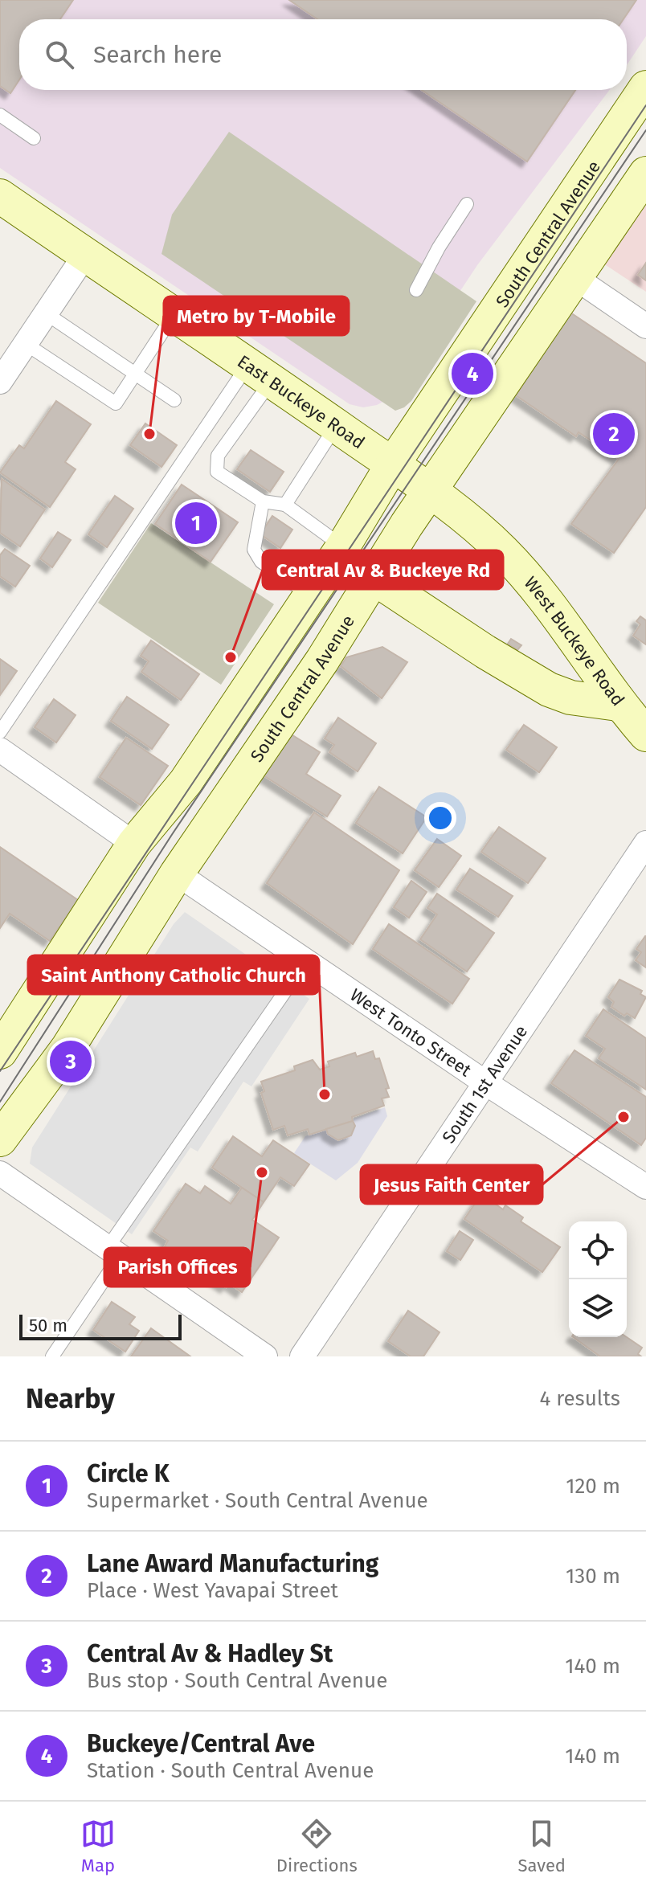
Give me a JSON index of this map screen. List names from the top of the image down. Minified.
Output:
{"streets":{"main road":["South Central Avenue","East Buckeye Road","West Buckeye Road"],"street":["West Tonto Street","South 1st Avenue"]},"crossings":[["South Central Avenue","East Buckeye Road"],["South Central Avenue","West Buckeye Road"],["South Central Avenue","West Tonto Street"],["East Buckeye Road","West Buckeye Road"],["West Tonto Street","South 1st Avenue"]],"places":["Metro by T-Mobile","Central Av & Buckeye Rd","Saint Anthony Catholic Church","Jesus Faith Center","Parish Offices"],"scale_bar":"50 m","page":{"search":"Search here","pins":["4","2","1","3"],"scale":"50 m","heading":["Nearby","4 results"],"list":[{"mark":"1","name":"Circle K","note":"Supermarket · South Central Avenue","value":"120 m"},{"mark":"2","name":"Lane Award Manufacturing","note":"Place · West Yavapai Street","value":"130 m"},{"mark":"3","name":"Central Av & Hadley St","note":"Bus stop · South Central Avenue","value":"140 m"},{"mark":"4","name":"Buckeye/Central Ave","note":"Station · South Central Avenue","value":"140 m"}],"nav":["Map","Directions","Saved"]}}
